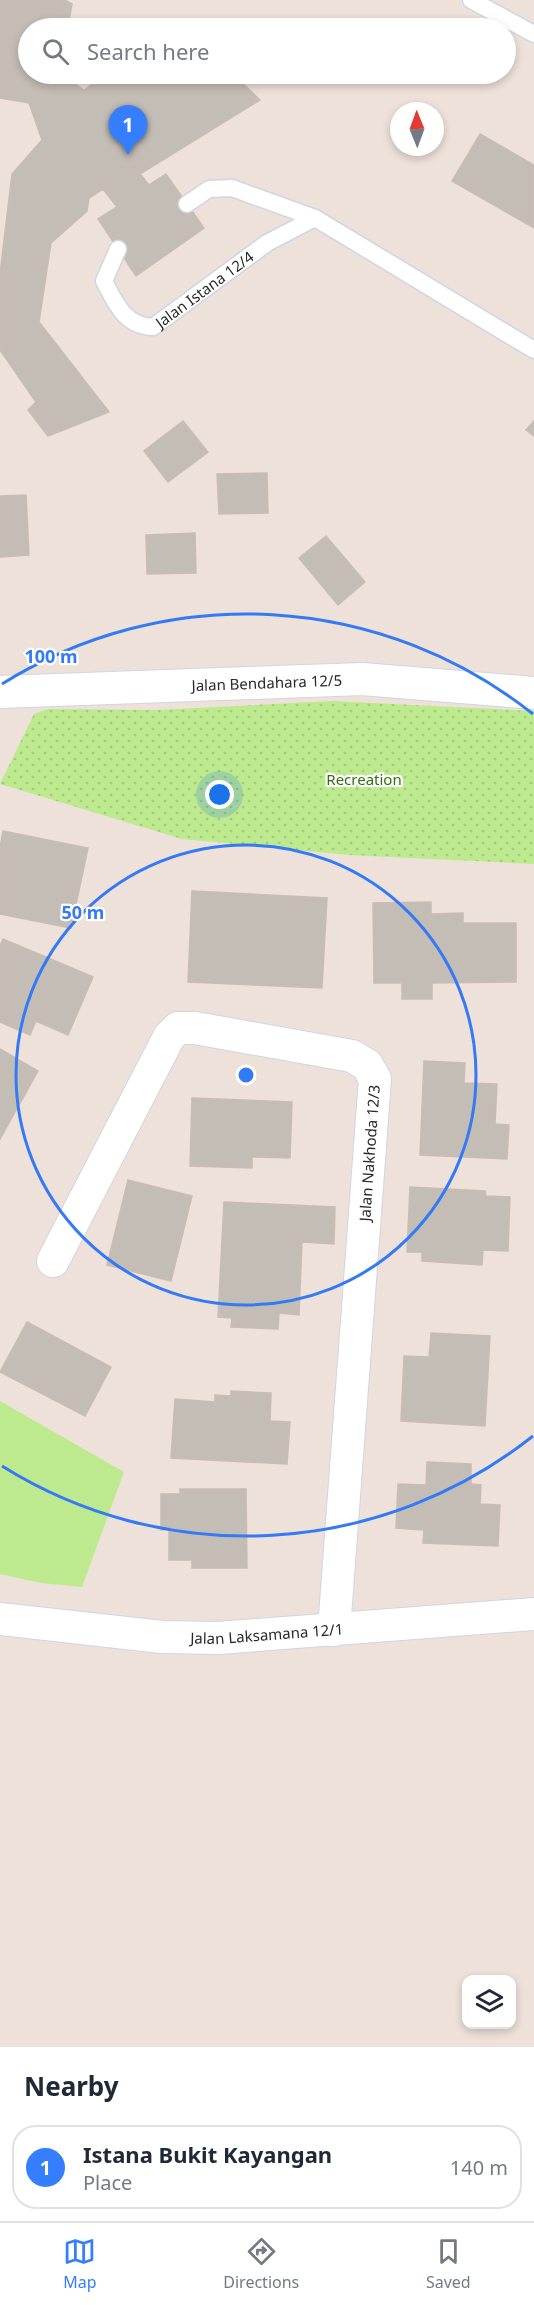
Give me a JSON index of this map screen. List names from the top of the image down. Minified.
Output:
{"streets":{"street":["Jalan Bendahara 12/5","Jalan Nakhoda 12/3","Jalan Laksamana 12/1"],"lane":["Jalan Istana 12/4"]},"crossings":[["Jalan Nakhoda 12/3","Jalan Laksamana 12/1"]],"parks":["Recreation"],"north":"top","page":{"search":"Search here","pins":"1","heading":"Nearby","list":[{"mark":"1","name":"Istana Bukit Kayangan","note":"Place","value":"140 m"}],"nav":["Map","Directions","Saved"]},"rings":["100 m","50 m"]}
